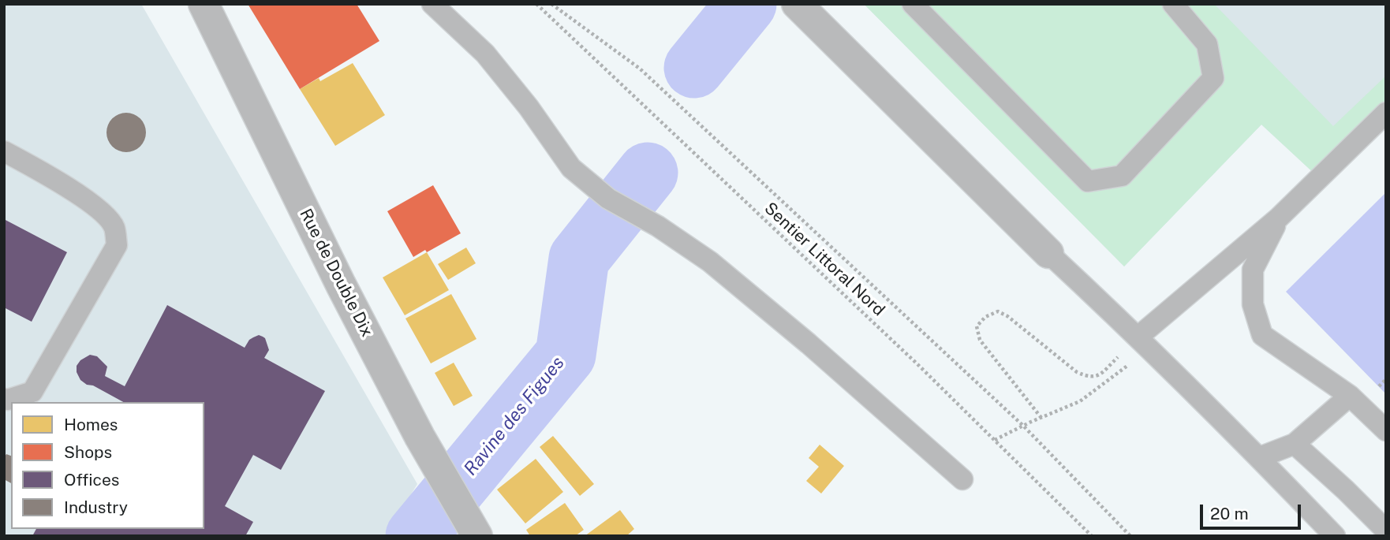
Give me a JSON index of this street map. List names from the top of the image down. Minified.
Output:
{"streets":{"street":["Rue de Double Dix"],"path":["Sentier Littoral Nord"]},"water":["Ravine des Figues"],"legend":["Homes","Shops","Offices","Industry"],"scale_bar":"20 m"}
